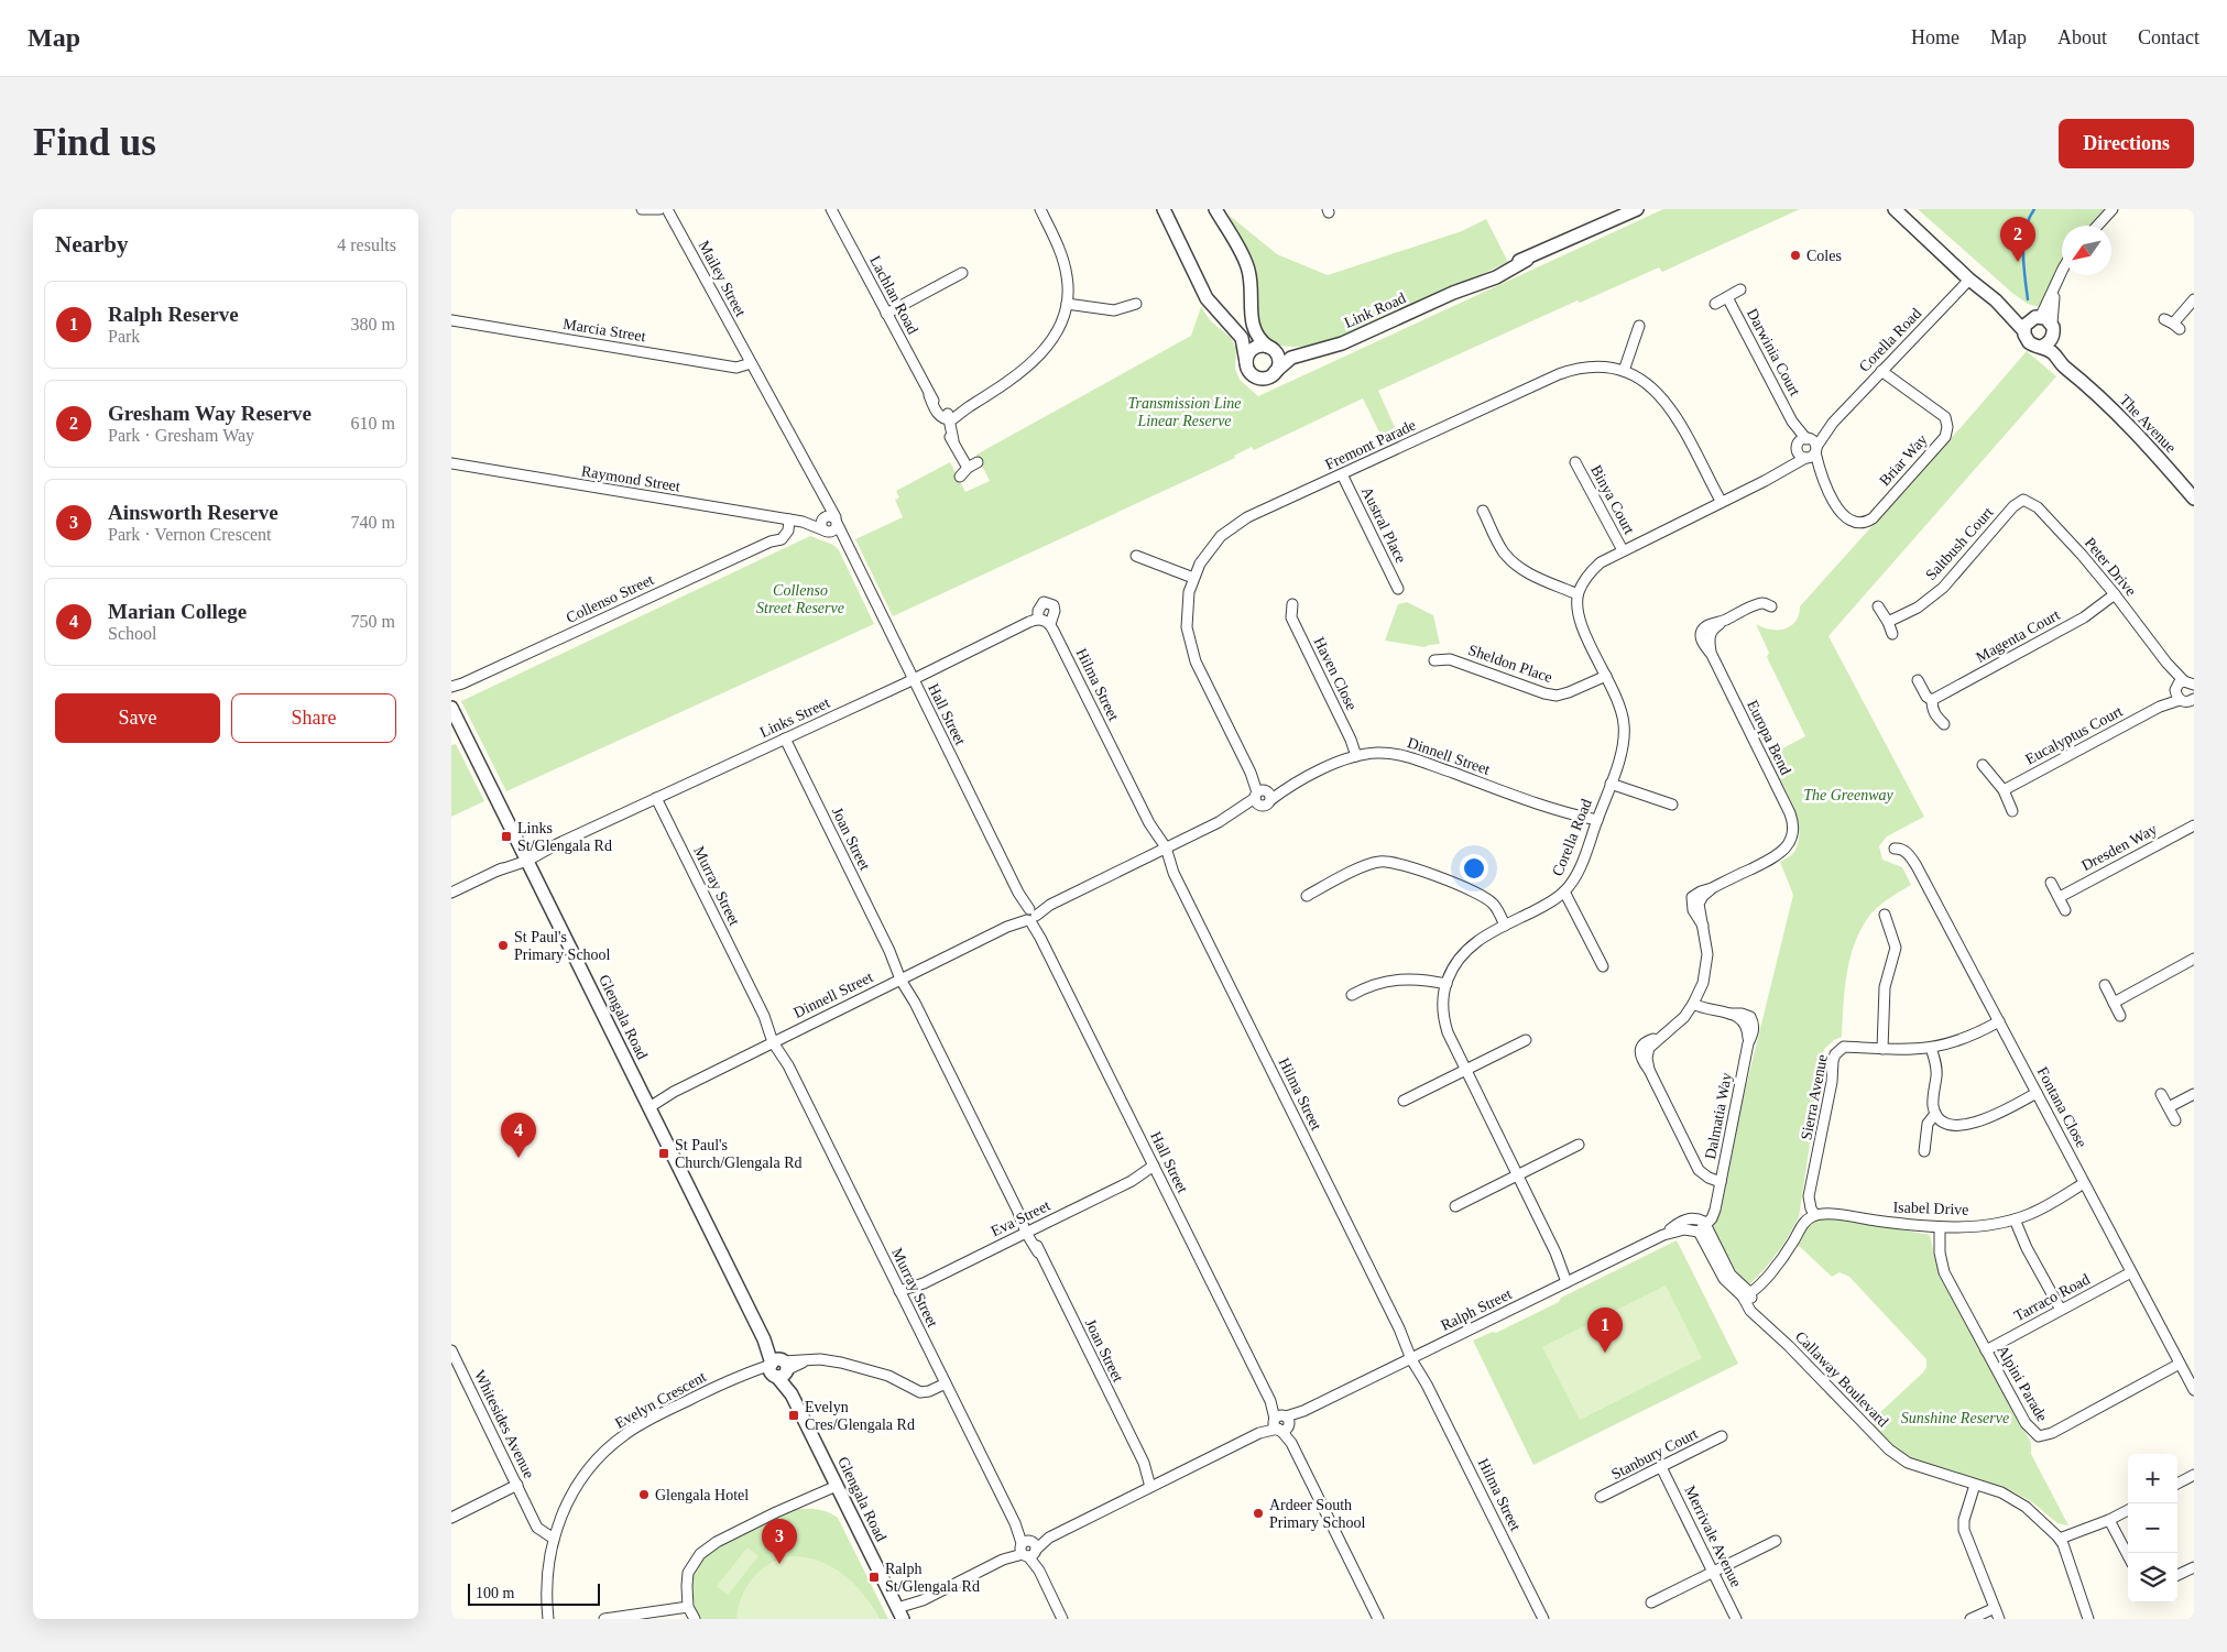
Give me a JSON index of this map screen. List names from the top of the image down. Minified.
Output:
{"streets":{"street":["Mailey Street","Lachlan Road","Link Road","Marcia Street","Corella Road","Darwinia Court","The Avenue","Fremont Parade","Briar Way","Raymond Street","Binya Court","Austral Place","Saltbush Court","Peter Drive","Collenso Street","Magenta Court","Sheldon Place","Haven Close","Hilma Street","Hall Street","Links Street","Eucalyptus Court","Europa Bend","Dinnell Street","Joan Street","Dresden Way","Murray Street","Glengala Road","Sierra Avenue","Fontana Close","Dalmatia Way","Isabel Drive","Eva Street","Tarraco Road","Ralph Street","Callaway Boulevard","Alpini Parade","Evelyn Crescent","Whitesides Avenue","Stanbury Court","Merrivale Avenue"]},"crossings":[["Mailey Street","Marcia Street"],["Corella Road","Darwinia Court"],["Corella Road","Fremont Parade"],["Corella Road","Briar Way"],["Corella Road","Binya Court"],["Corella Road","Sheldon Place"],["Corella Road","Dinnell Street"],["Corella Road","Ralph Street"],["Darwinia Court","Briar Way"],["Fremont Parade","Austral Place"],["Fremont Parade","Dinnell Street"],["Raymond Street","Collenso Street"],["Raymond Street","Hall Street"],["Saltbush Court","Peter Drive"],["Peter Drive","Magenta Court"],["Peter Drive","Eucalyptus Court"],["Haven Close","Dinnell Street"],["Hilma Street","Links Street"],["Hilma Street","Dinnell Street"],["Hilma Street","Ralph Street"],["Hall Street","Links Street"],["Hall Street","Dinnell Street"],["Hall Street","Eva Street"],["Hall Street","Ralph Street"],["Links Street","Joan Street"],["Links Street","Murray Street"],["Links Street","Glengala Road"],["Europa Bend","Dalmatia Way"],["Dinnell Street","Joan Street"],["Dinnell Street","Murray Street"],["Dinnell Street","Glengala Road"],["Joan Street","Eva Street"],["Joan Street","Ralph Street"],["Murray Street","Eva Street"],["Murray Street","Ralph Street"],["Murray Street","Evelyn Crescent"],["Glengala Road","Ralph Street"],["Glengala Road","Evelyn Crescent"],["Sierra Avenue","Fontana Close"],["Sierra Avenue","Isabel Drive"],["Fontana Close","Isabel Drive"],["Fontana Close","Tarraco Road"],["Fontana Close","Alpini Parade"],["Dalmatia Way","Ralph Street"],["Dalmatia Way","Callaway Boulevard"],["Isabel Drive","Alpini Parade"],["Tarraco Road","Alpini Parade"],["Ralph Street","Callaway Boulevard"],["Evelyn Crescent","Whitesides Avenue"],["Stanbury Court","Merrivale Avenue"]],"parks":["Transmission Line Linear Reserve","Collenso Street Reserve","The Greenway","Sunshine Reserve"],"places":{"other":["Coles","St Paul's Primary School","Glengala Hotel","Ardeer South Primary School"],"transit":["Links St/Glengala Rd","St Paul's Church/Glengala Rd","Evelyn Cres/Glengala Rd","Ralph St/Glengala Rd"]},"scale_bar":"100 m","north":"bottom left","page":{"header":"Map","nav":["Home","Map","About","Contact"],"buttons":["Directions",["Save","Share"]],"title":"Find us","heading":["Nearby","4 results"],"pins":["2","4","1","3"],"list":[{"mark":"1","name":"Ralph Reserve","note":"Park","value":"380 m"},{"mark":"2","name":"Gresham Way Reserve","note":"Park · Gresham Way","value":"610 m"},{"mark":"3","name":"Ainsworth Reserve","note":"Park · Vernon Crescent","value":"740 m"},{"mark":"4","name":"Marian College","note":"School","value":"750 m"}],"map_buttons":["+","−"],"scale":"100 m"}}
